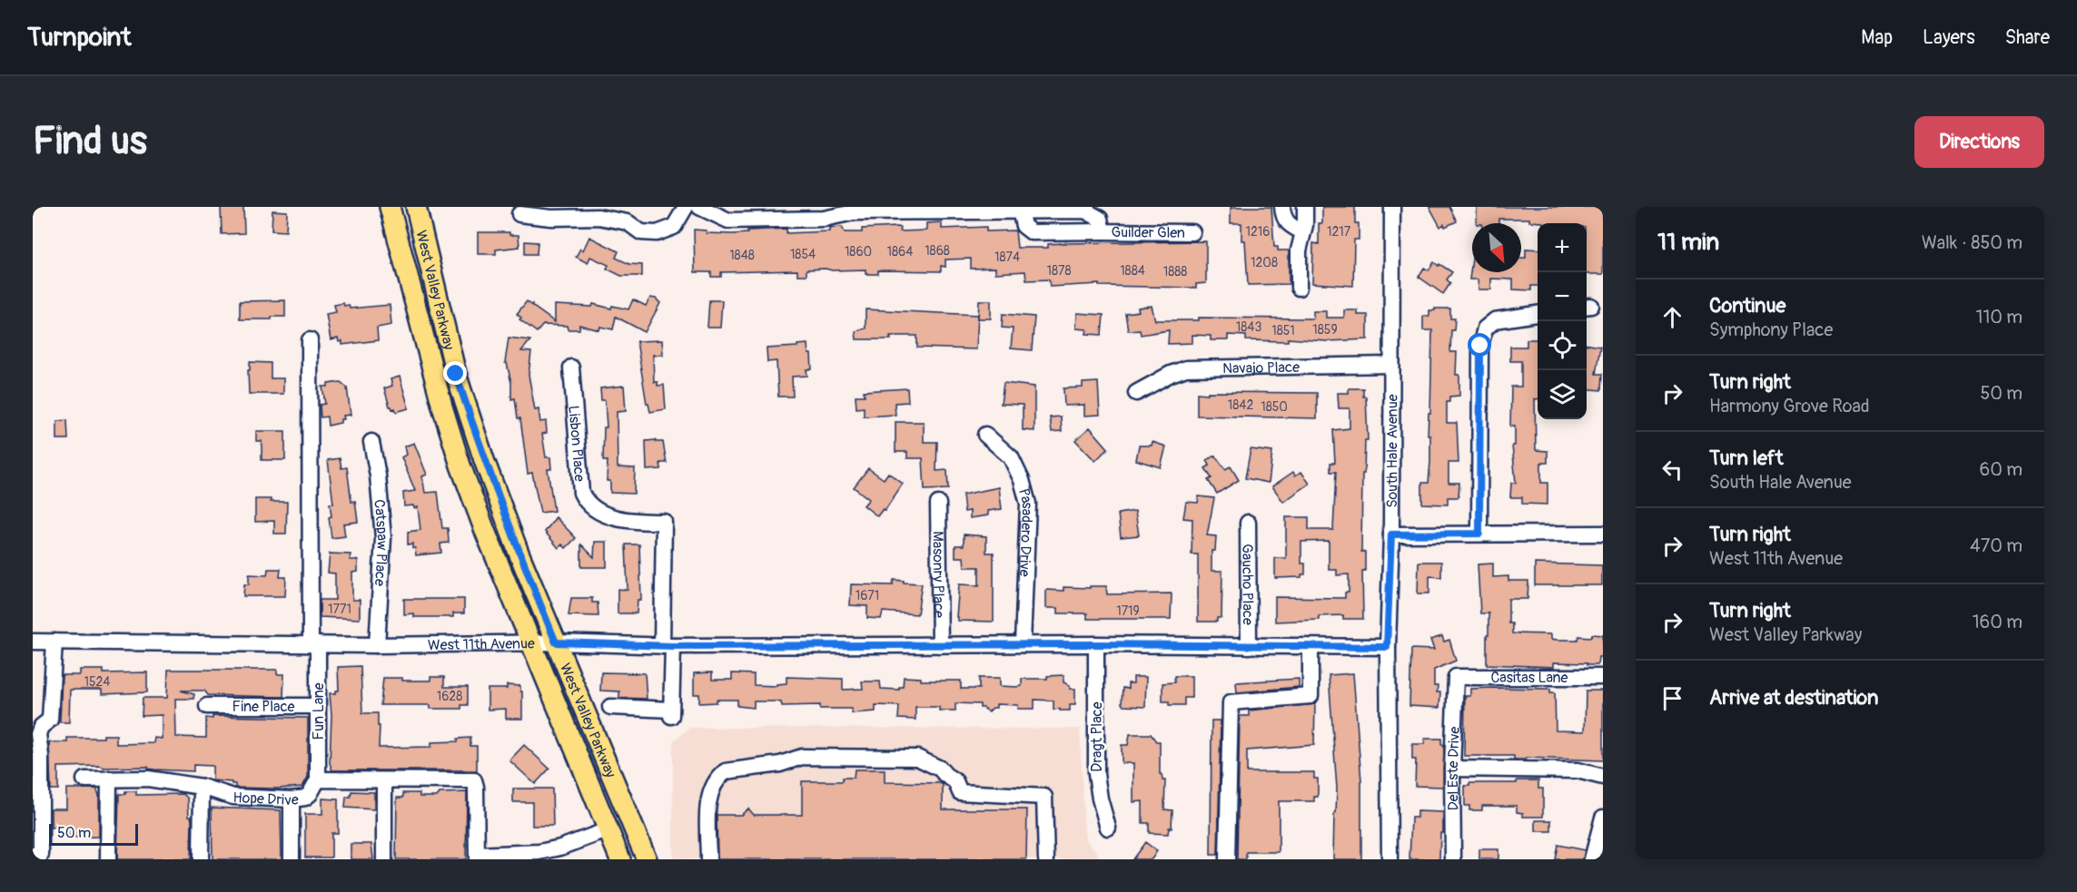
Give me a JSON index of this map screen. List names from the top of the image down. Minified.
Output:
{"streets":{"main road":["West Valley Parkway"],"street":["Guilder Glen","Navajo Place","Lisbon Place","South Hale Avenue","Pasadero Drive","Catspaw Place","Masonry Place","Gaucho Place","West 11th Avenue","Casitas Lane","Fine Place","Fun Lane","Dragt Place","Del Este Drive","Hope Drive"]},"crossings":[["West Valley Parkway","West 11th Avenue"],["Navajo Place","South Hale Avenue"],["Lisbon Place","West 11th Avenue"],["South Hale Avenue","West 11th Avenue"],["Pasadero Drive","West 11th Avenue"],["Catspaw Place","West 11th Avenue"],["Masonry Place","West 11th Avenue"],["Gaucho Place","West 11th Avenue"],["West 11th Avenue","Fun Lane"],["West 11th Avenue","Dragt Place"],["Casitas Lane","Del Este Drive"],["Fine Place","Fun Lane"],["Fun Lane","Hope Drive"]],"house_numbers":["1216","1217","1868","1860","1864","1854","1848","1874","1208","1878","1884","1888","1843","1859","1851","1842","1850","1671","1771","1719","1524","1628"],"scale_bar":"50 m","north":"bottom right","page":{"header":"Turnpoint","nav":["Map","Layers","Share"],"buttons":"Directions","title":"Find us","heading":["11 min","Walk · 850 m"],"map_buttons":["+","−"],"list":[["Continue","Symphony Place","110 m"],["Turn right","Harmony Grove Road","50 m"],["Turn left","South Hale Avenue","60 m"],["Turn right","West 11th Avenue","470 m"],["Turn right","West Valley Parkway","160 m"],"Arrive at destination"],"scale":"50 m"}}
